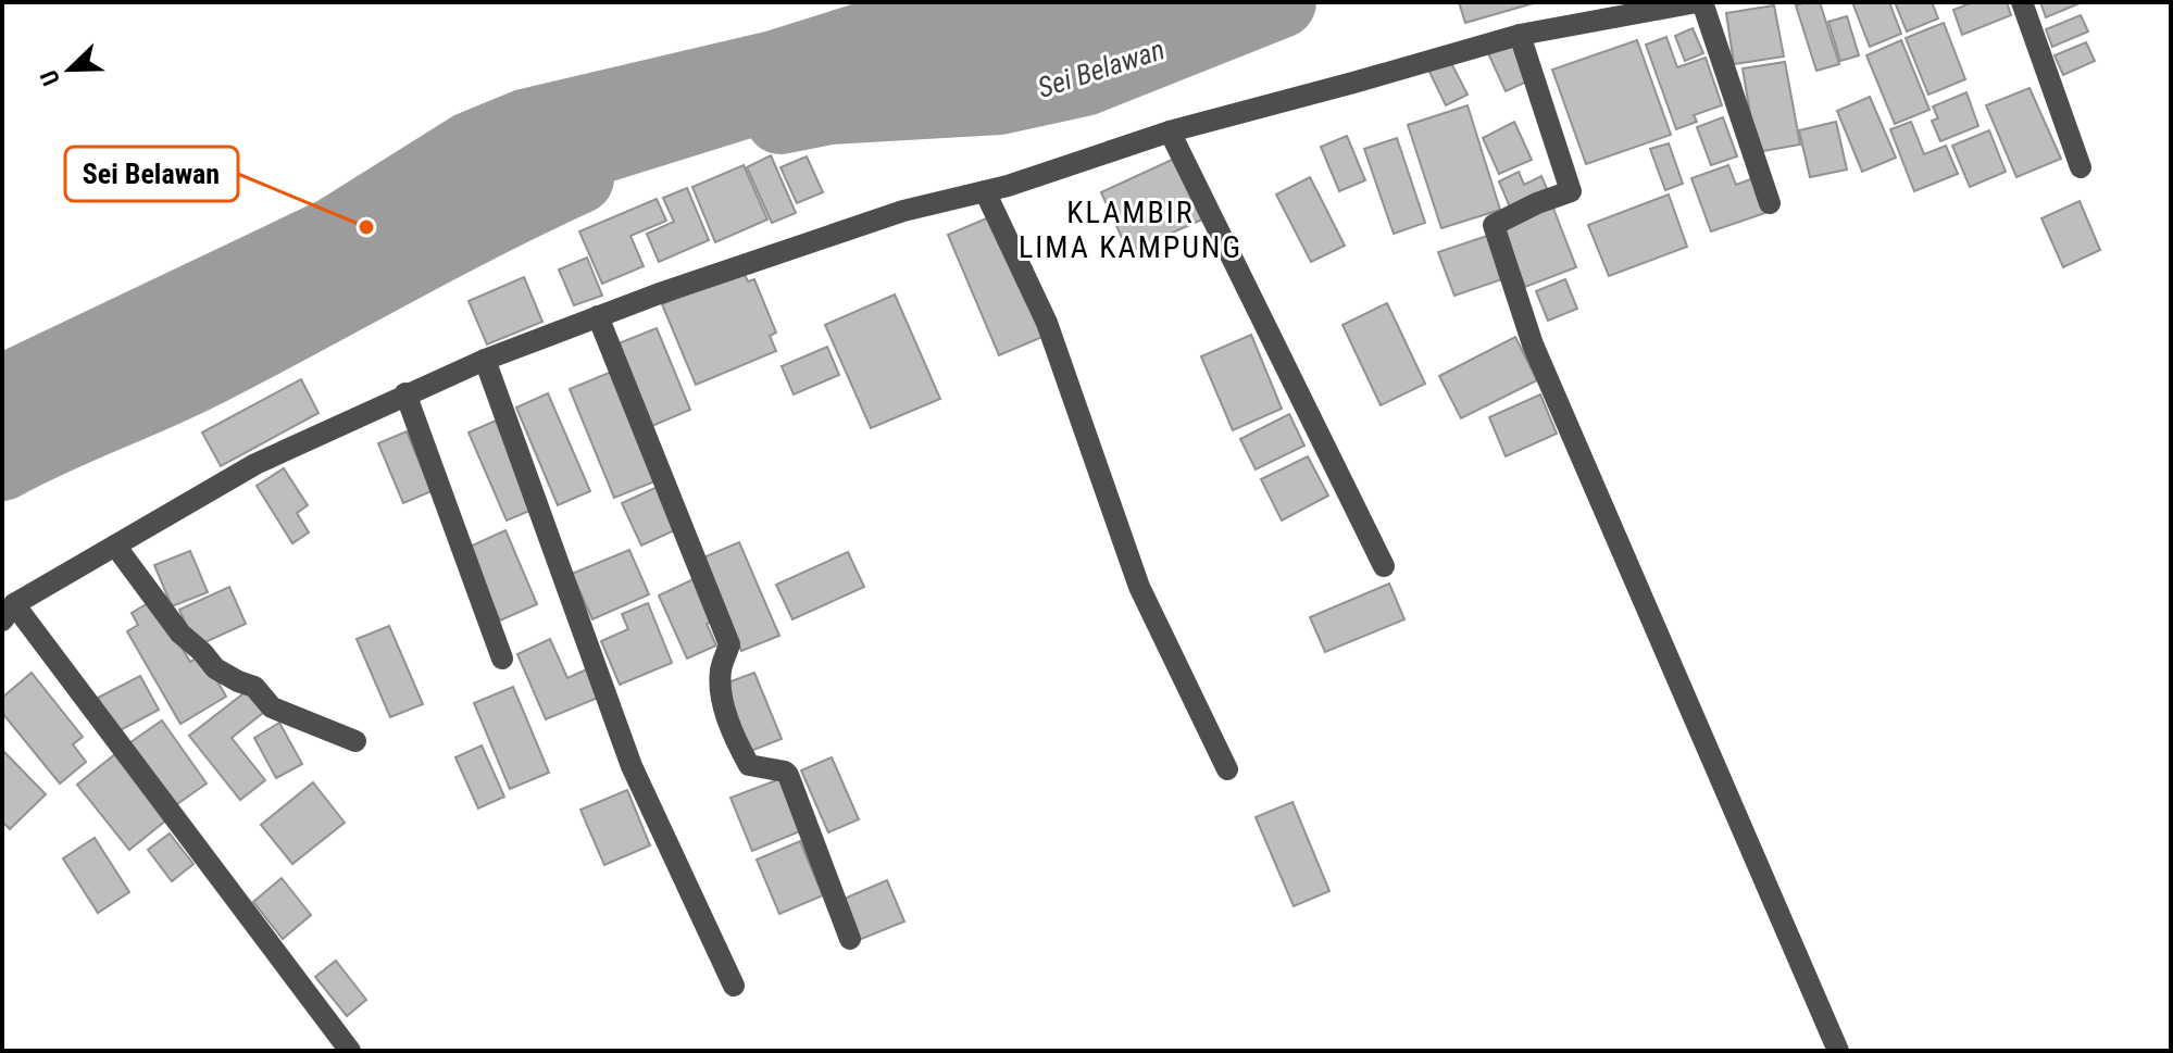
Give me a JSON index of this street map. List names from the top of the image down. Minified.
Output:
{"districts":["KLAMBIR LIMA KAMPUNG"],"water":["Sei Belawan"],"places":["Sei Belawan"],"north":"bottom left"}
